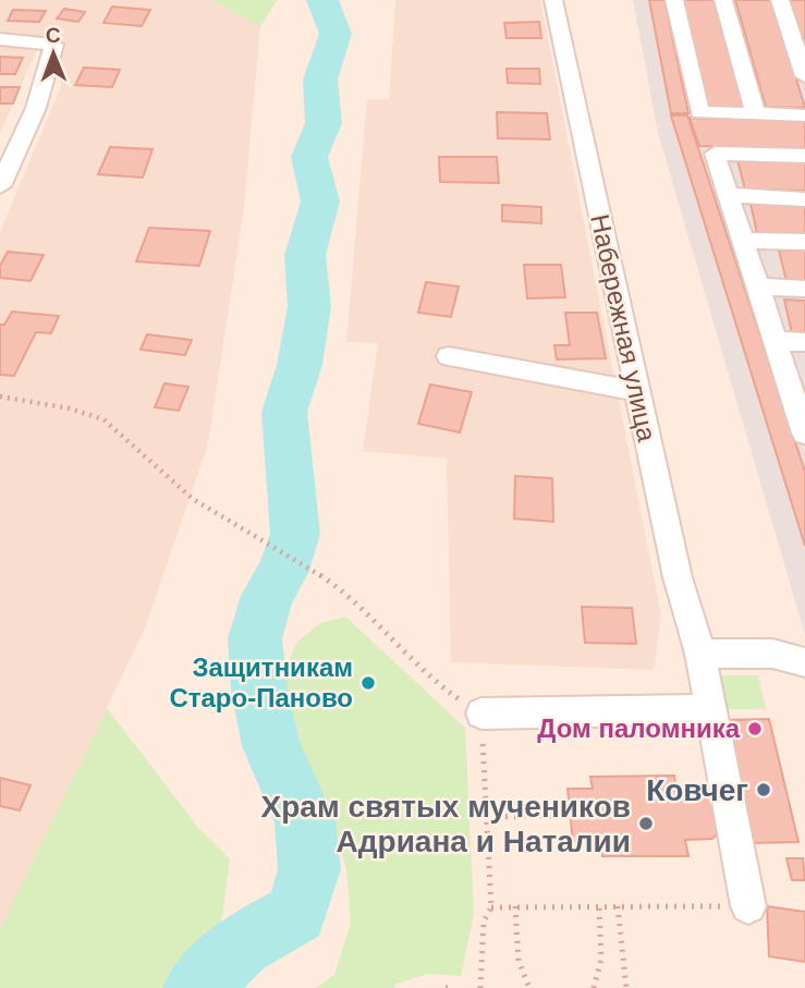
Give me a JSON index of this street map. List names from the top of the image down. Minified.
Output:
{"streets":{"street":["Набережная улица"]},"places":["Защитникам Старо-Паново","Дом паломника","Ковчег","Храм святых мучеников Адриана и Наталии"],"north":"top"}
